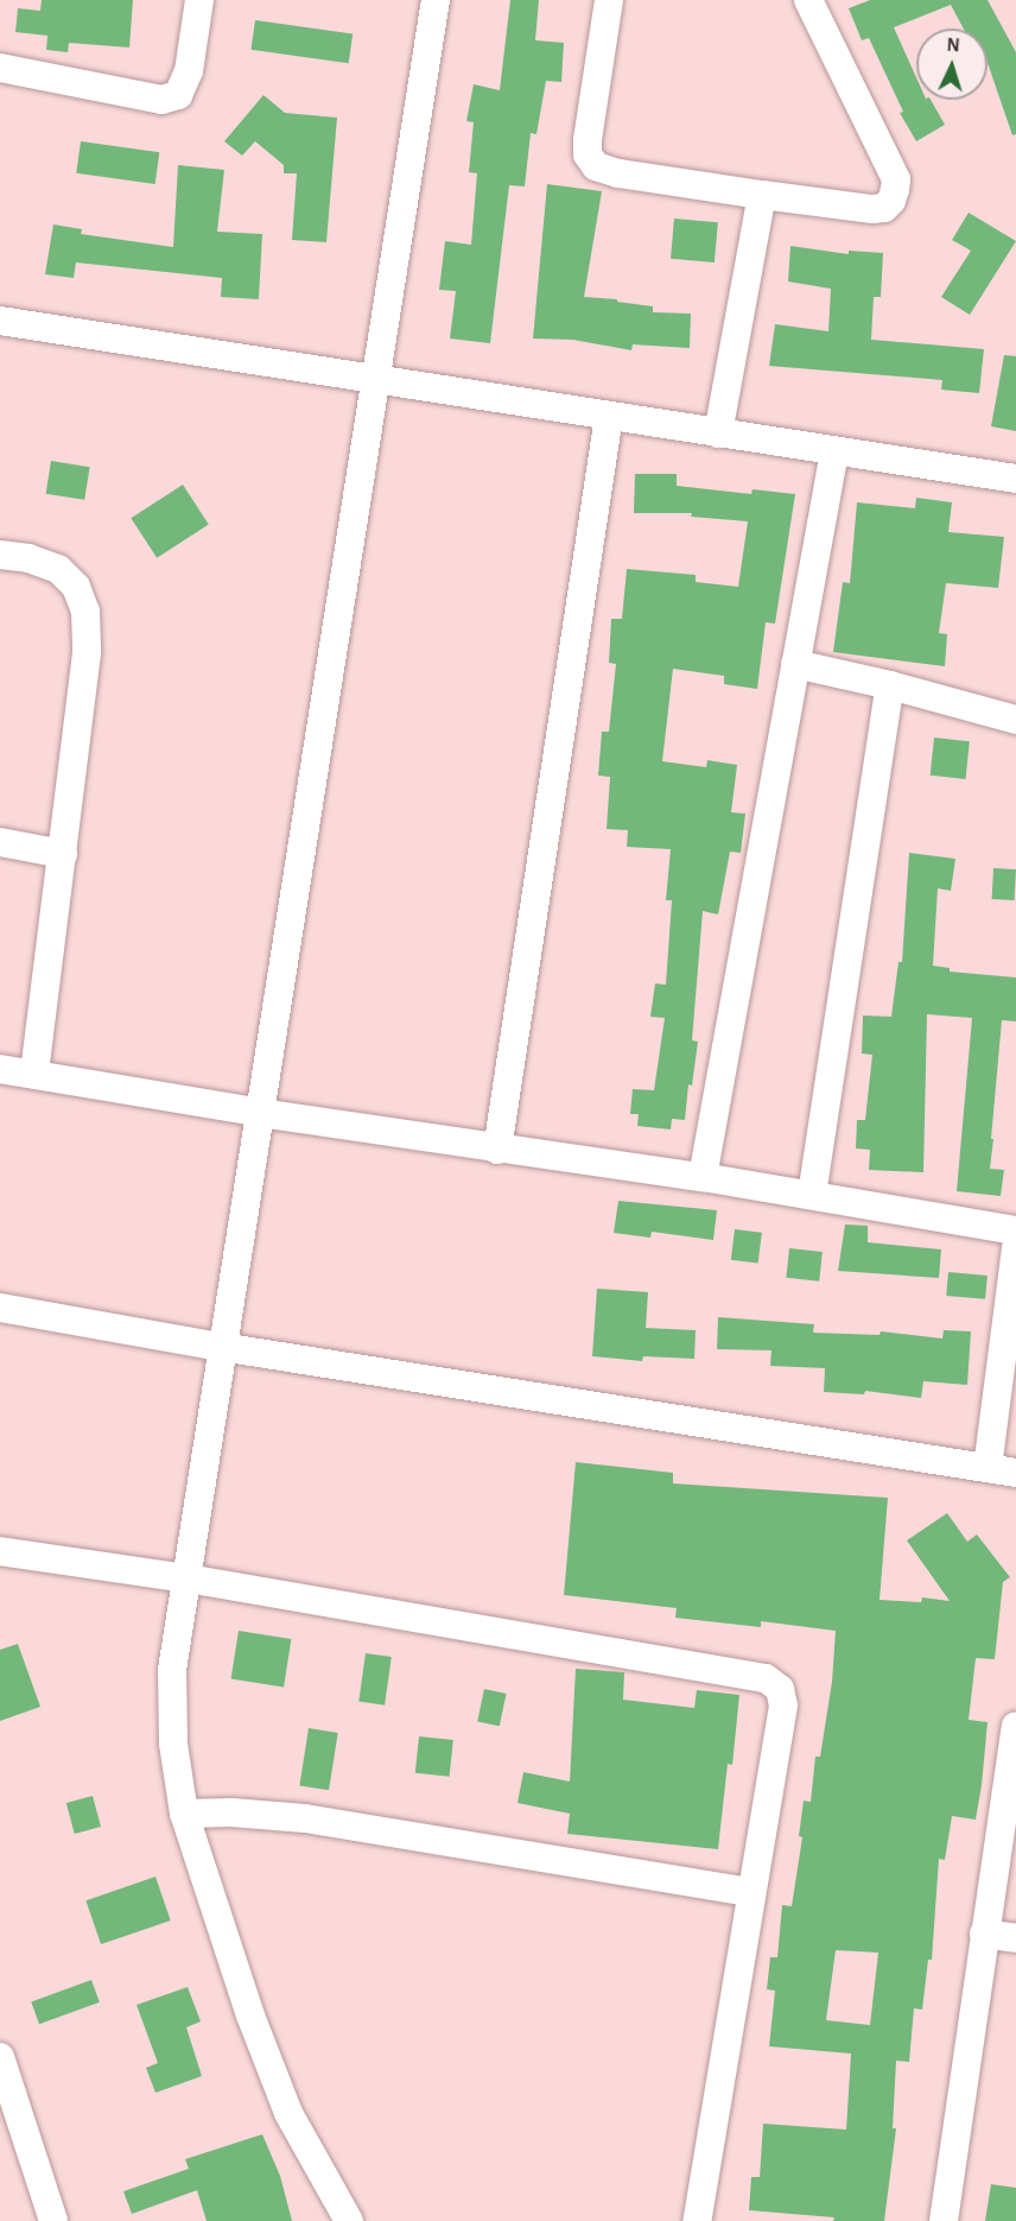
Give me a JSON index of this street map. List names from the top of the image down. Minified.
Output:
{"north":"top"}
